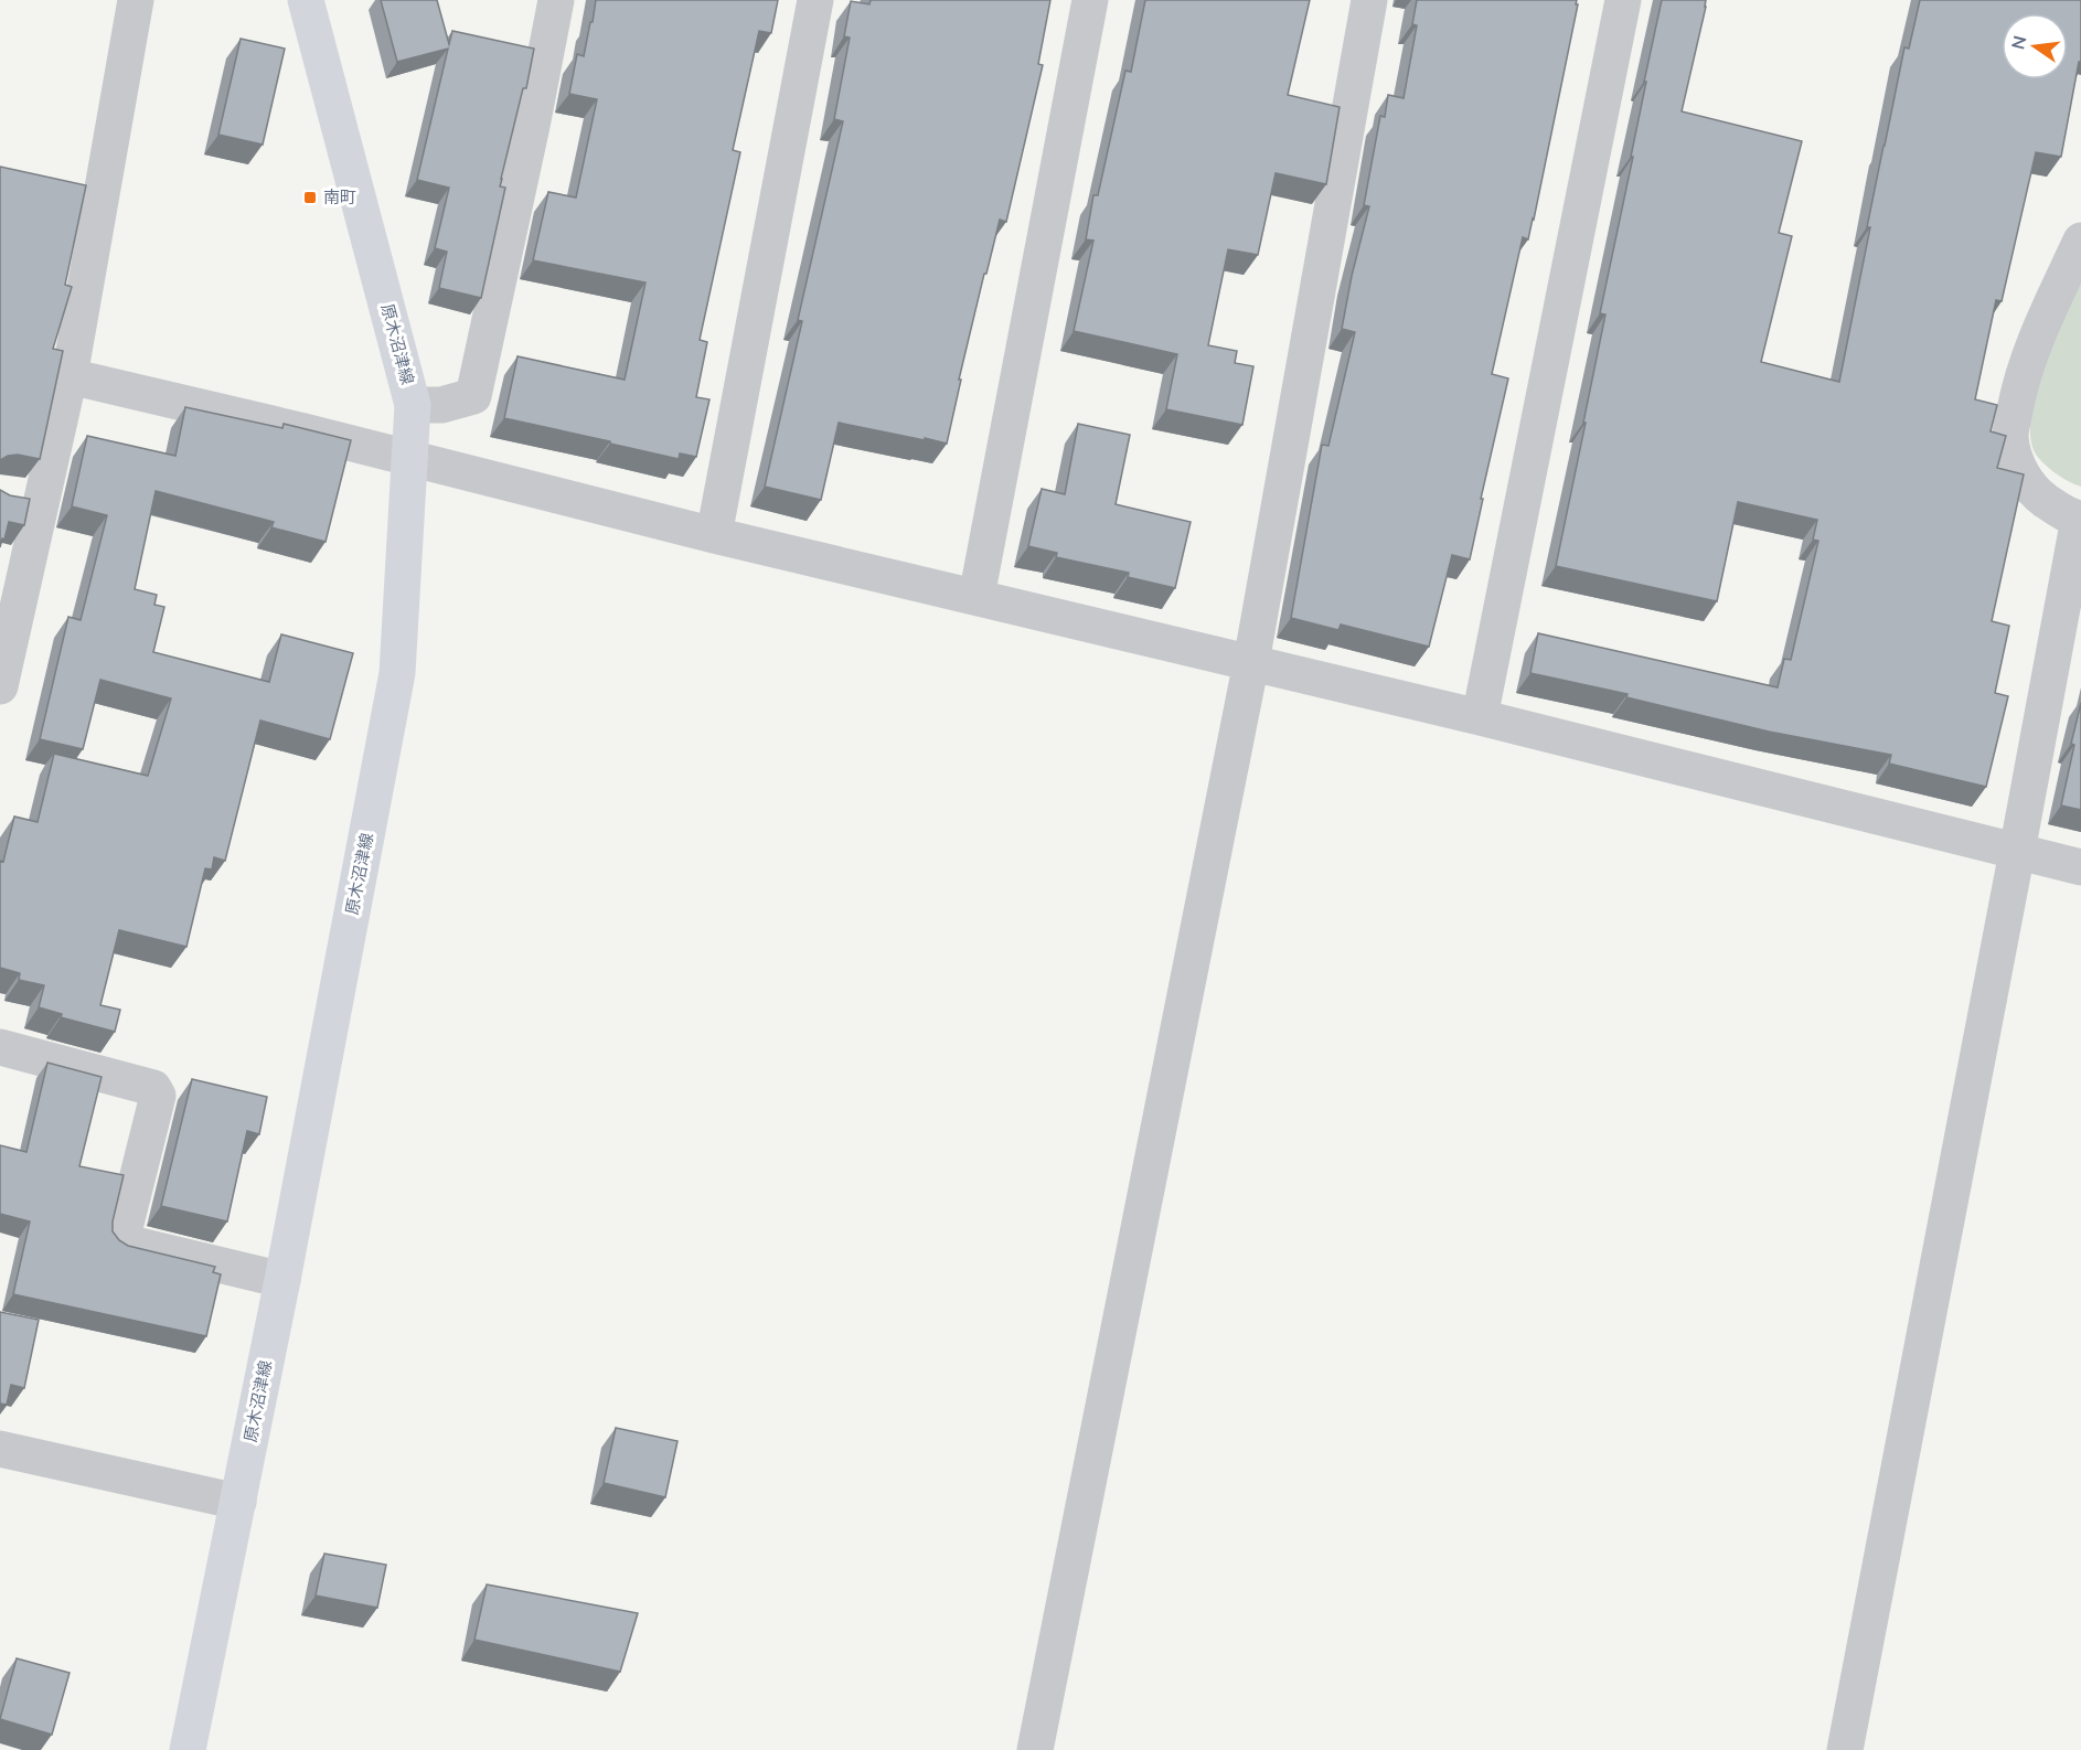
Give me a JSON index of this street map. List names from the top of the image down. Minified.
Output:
{"streets":{"main road":["原木沼津線"]},"places":{"transit":["南町"]},"north":"left"}
